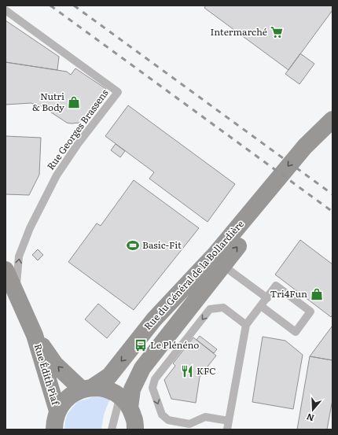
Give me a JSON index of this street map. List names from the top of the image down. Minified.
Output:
{"streets":{"main road":["Rue du Général de la Bollardière","Rue Édith Piaf"],"lane":["Rue Georges Brassens"]},"crossings":[["Rue du Général de la Bollardière","Rue Édith Piaf"]],"one_way":["Rue Édith Piaf"],"places":{"supermarket":["Intermarché"],"shop":["Nutri & Body","Tri4Fun"],"sports":["Basic-Fit"],"bus stop":["Le Plénéno"],"restaurant":["KFC"]},"north":"bottom"}
